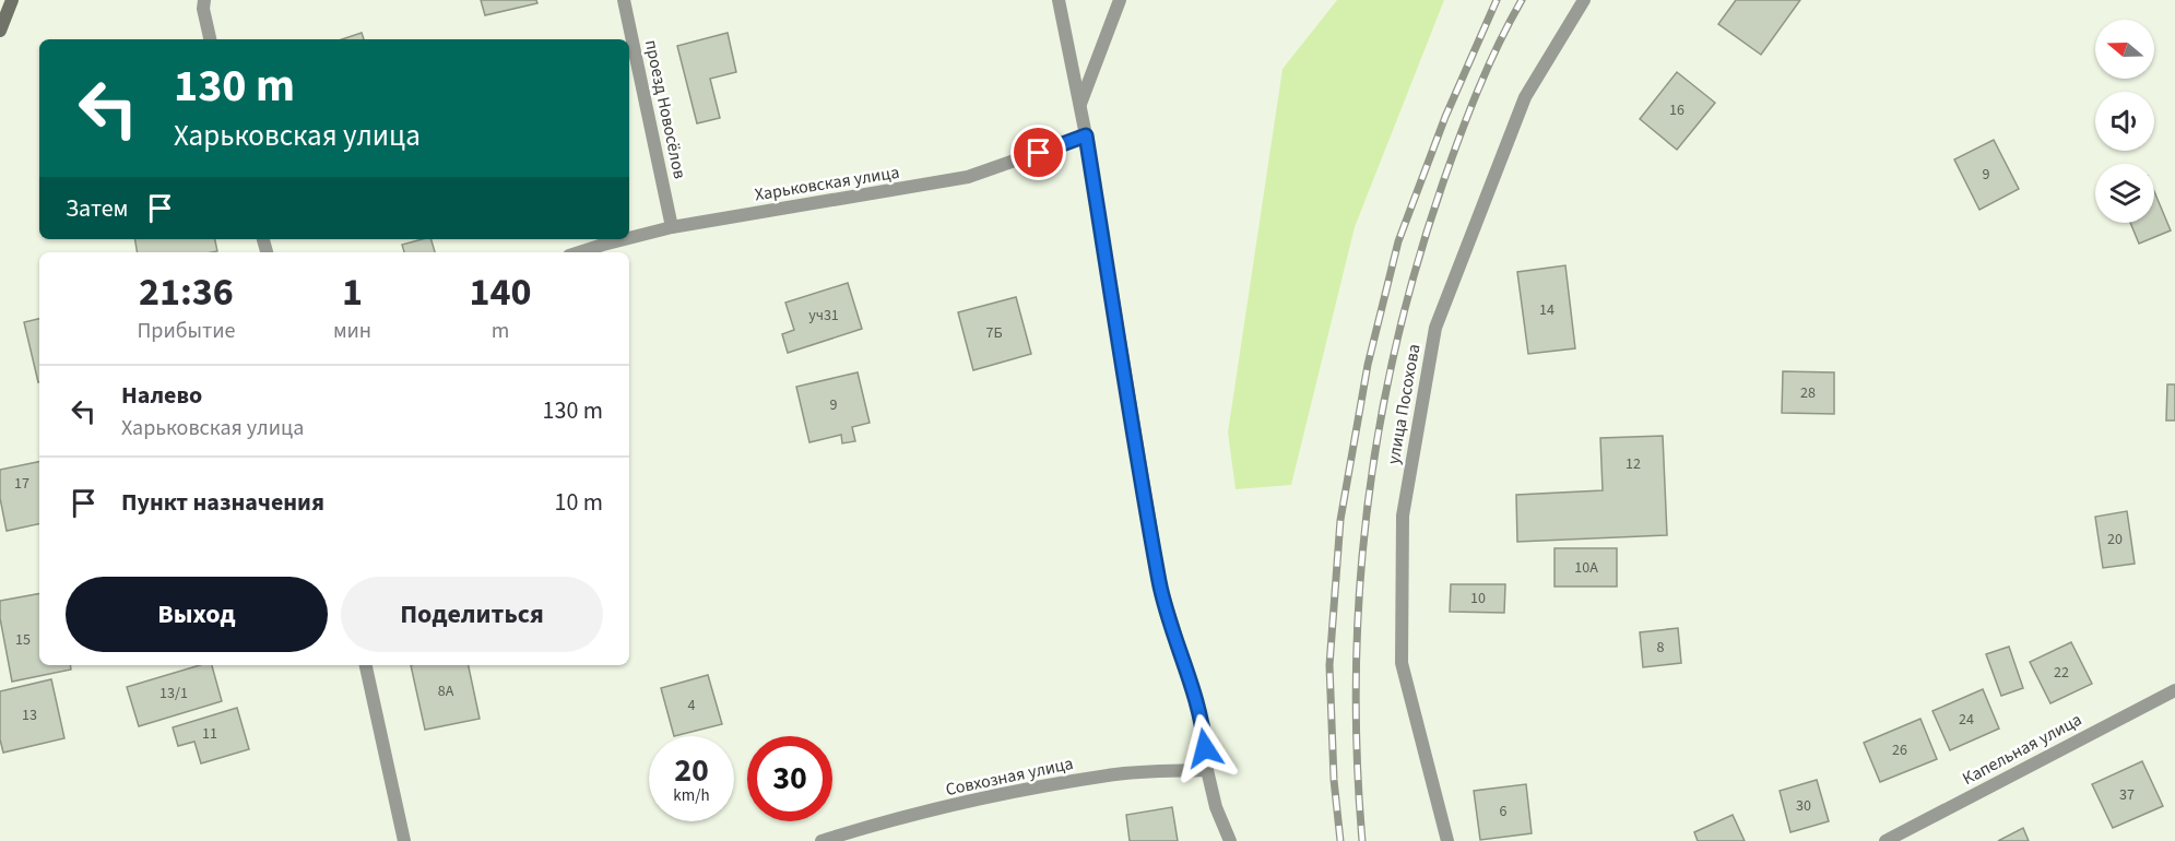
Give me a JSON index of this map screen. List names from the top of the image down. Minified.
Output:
{"streets":{"street":["проезд Новосёлов","Харьковская улица","улица Посохова","Капельная улица","Совхозная улица"]},"crossings":[["проезд Новосёлов","Харьковская улица"]],"house_numbers":["16","9","14","уч31","7Б","28","9","12","17","20","10А","10","15","8","22","8А","13/1","4","13","24","11","26","37","30","6"],"north":"left","page":{"turn":["130 m","Харьковская улица"],"then":"Затем","eta":["21:36","Прибытие","1","мин","140","m"],"list":[{"name":"Налево","note":"Харьковская улица","value":"130 m"},{"name":"Пункт назначения","value":"10 m"}],"buttons":["Выход","Поделиться"],"speed":"20 km/h","limit":"30"}}
